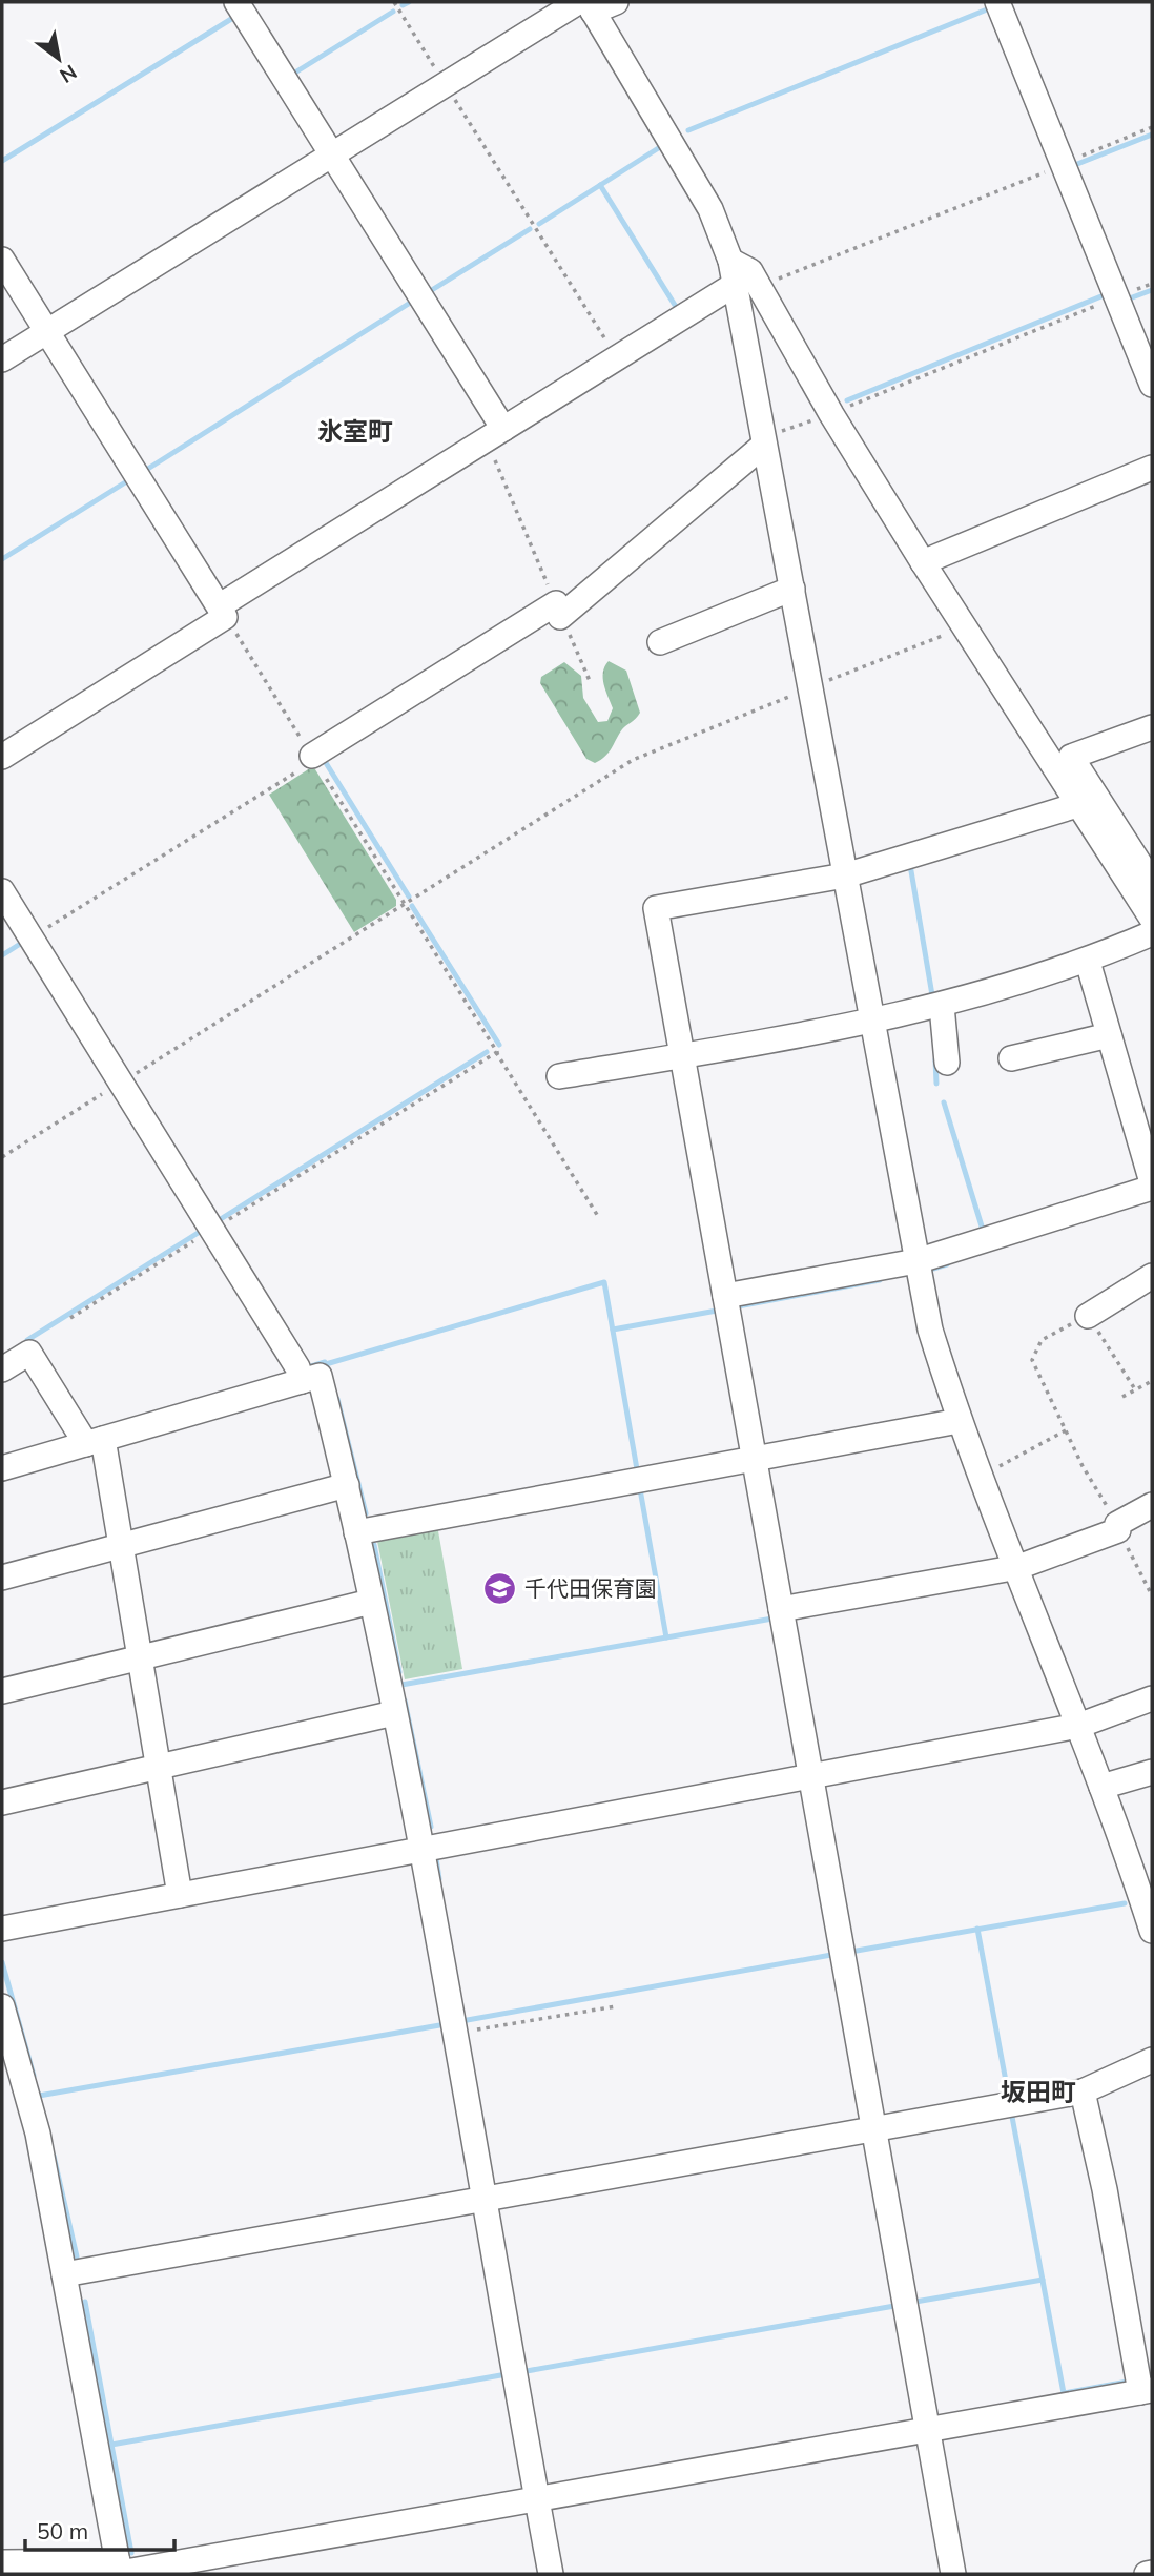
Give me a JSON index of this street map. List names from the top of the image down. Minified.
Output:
{"districts":["氷室町","坂田町"],"places":{"school or university":["千代田保育園"]},"scale_bar":"50 m","north":"bottom right"}
